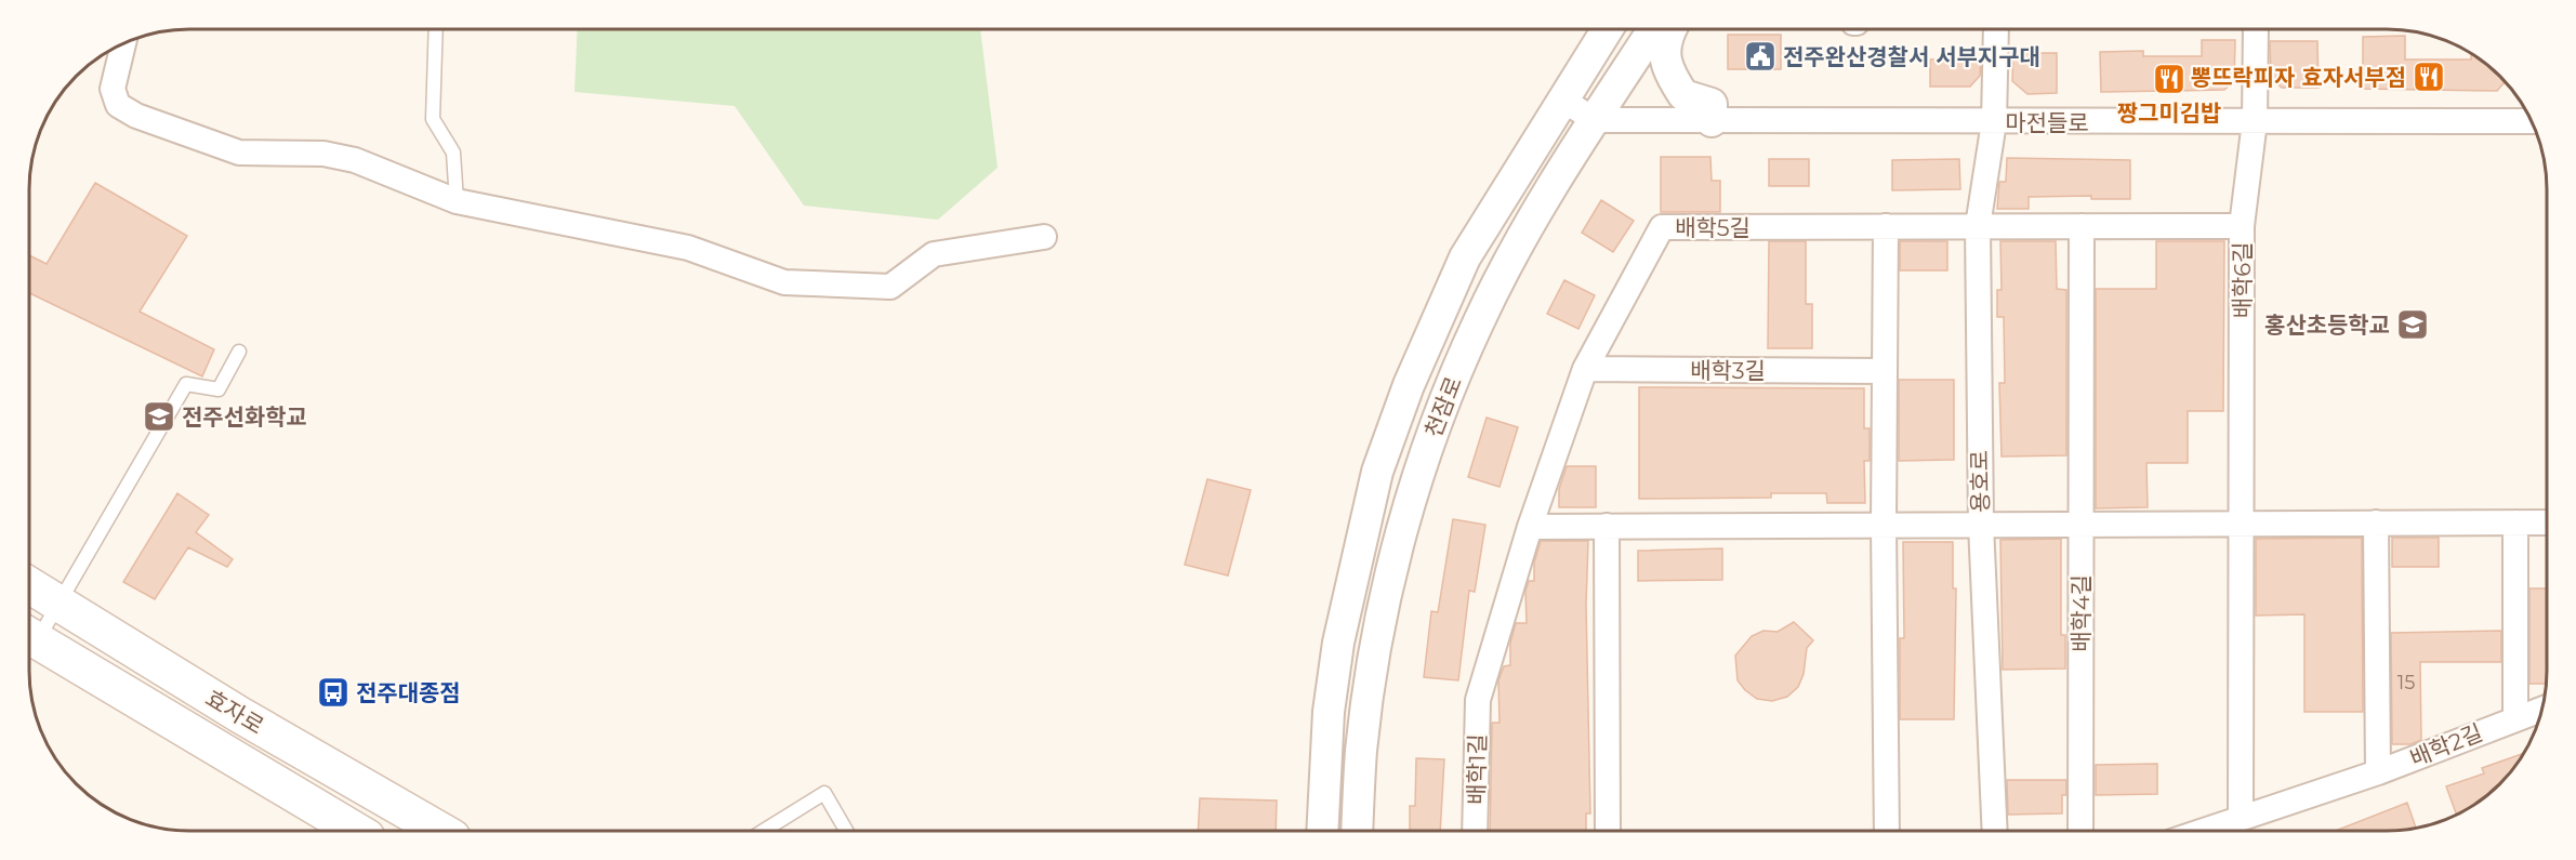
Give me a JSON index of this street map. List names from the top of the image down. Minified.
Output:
{"streets":{"main road":["효자로"],"street":["마전들로","배학5길","배학6길","배학3길","천잠로","용호로","배학4길","배학2길","배학1길"]},"crossings":[["마전들로","천잠로"],["마전들로","용호로"],["배학5길","배학6길"],["배학5길","배학3길"],["배학5길","용호로"],["배학6길","용호로"],["배학6길","배학4길"]],"places":{"public building":["전주완산경찰서 서부지구대"],"restaurant":["뽕뜨락피자 효자서부점","짱그미김밥"],"school or university":["홍산초등학교","전주선화학교"],"bus stop":["전주대종점"]},"house_numbers":["15"]}
